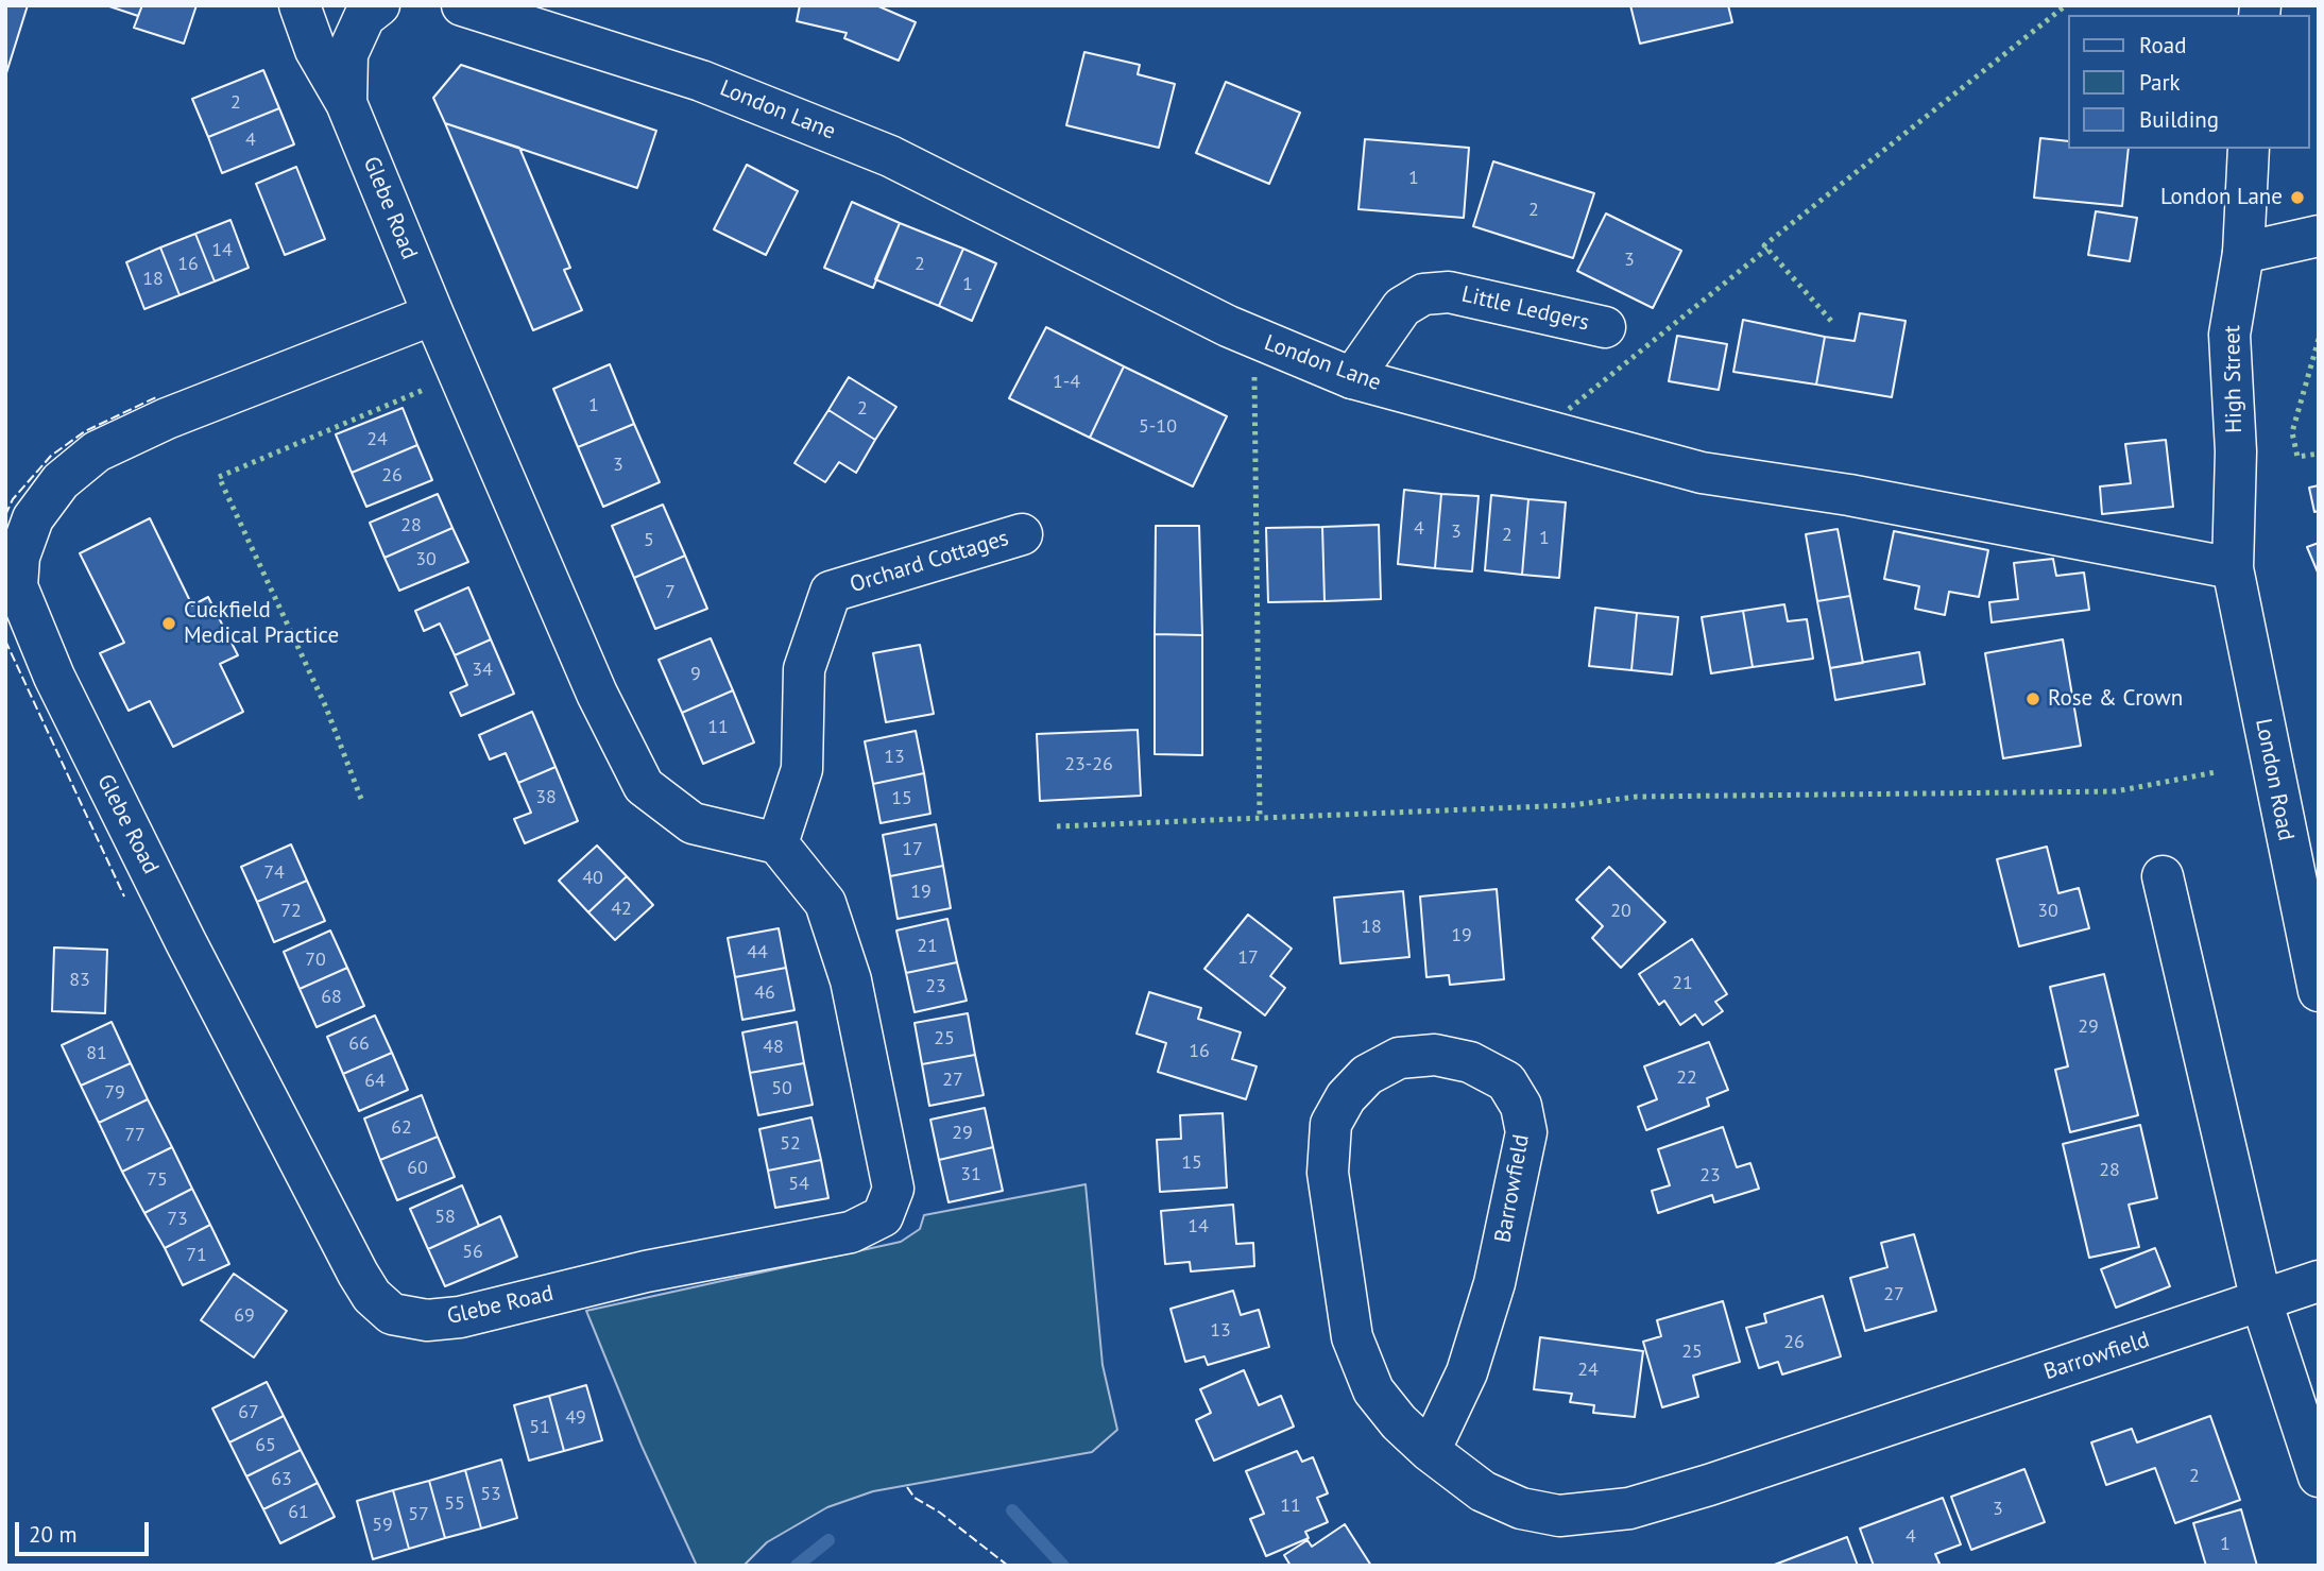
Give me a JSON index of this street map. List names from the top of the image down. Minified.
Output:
{"streets":{"street":["London Lane","Glebe Road","Little Ledgers","High Street","Orchard Cottages","London Road","Barrowfield"]},"crossings":[["London Lane","Little Ledgers"],["London Lane","High Street"],["London Lane","London Road"],["Glebe Road","Orchard Cottages"],["High Street","London Road"]],"places":["London Lane","Cuckfield Medical Practice","Rose & Crown"],"house_numbers":["2","4","1","2","14","3","16","2","18","1","1-4","1","2","5-10","24","3","26","28","4","3","2","1","5","30","7","34","9","11","13","23-26","38","15","17","74","40","19","42","72","20","30","18","19","21","44","17","70","83","21","23","46","68","29","25","66","48","16","81","22","27","64","50","79","62","29","77","52","15","60","28","31","23","75","54","58","73","14","56","71","27","69","13","26","25","24","67","49","51","65","2","63","53","55","11","3","61","57","59","4","1"],"legend":["Road","Park","Building"],"scale_bar":"20 m"}
